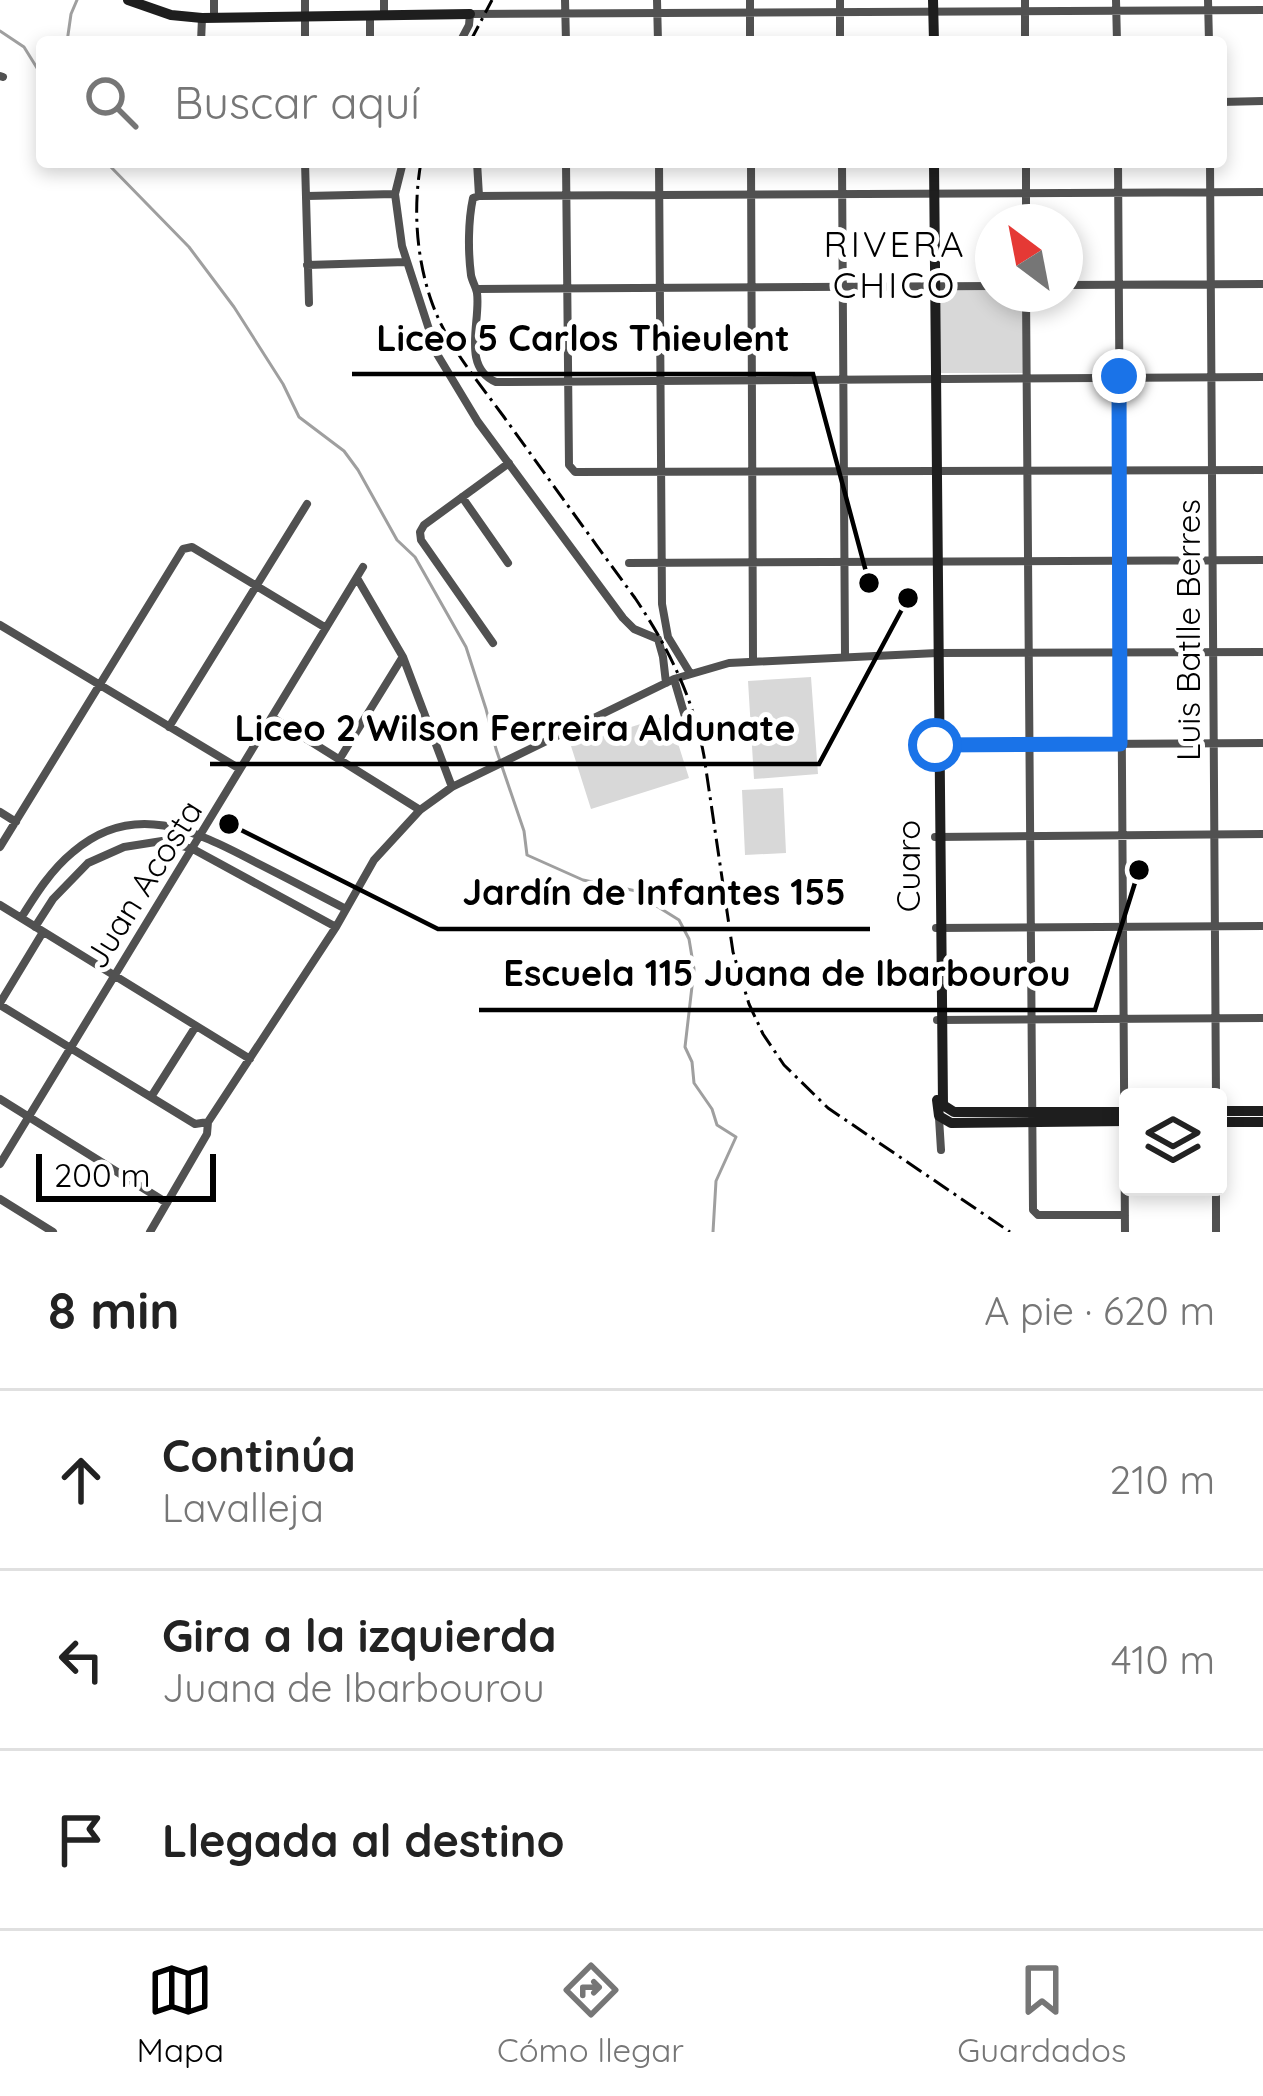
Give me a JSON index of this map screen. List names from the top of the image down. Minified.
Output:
{"streets":{"street":["Luis Batlle Berres","Cuaro","Juan Acosta"]},"districts":["RIVERA CHICO"],"places":["Liceo 5 Carlos Thieulent","Liceo 2 Wilson Ferreira Aldunate","Jardín de Infantes 155","Escuela 115 Juana de Ibarbourou"],"scale_bar":"200 m","north":"top left","page":{"search":"Buscar aquí","scale":"200 m","heading":["8 min","A pie · 620 m"],"list":[["Continúa","Lavalleja","210 m"],["Gira a la izquierda","Juana de Ibarbourou","410 m"],"Llegada al destino"],"nav":["Mapa","Cómo llegar","Guardados"]}}
